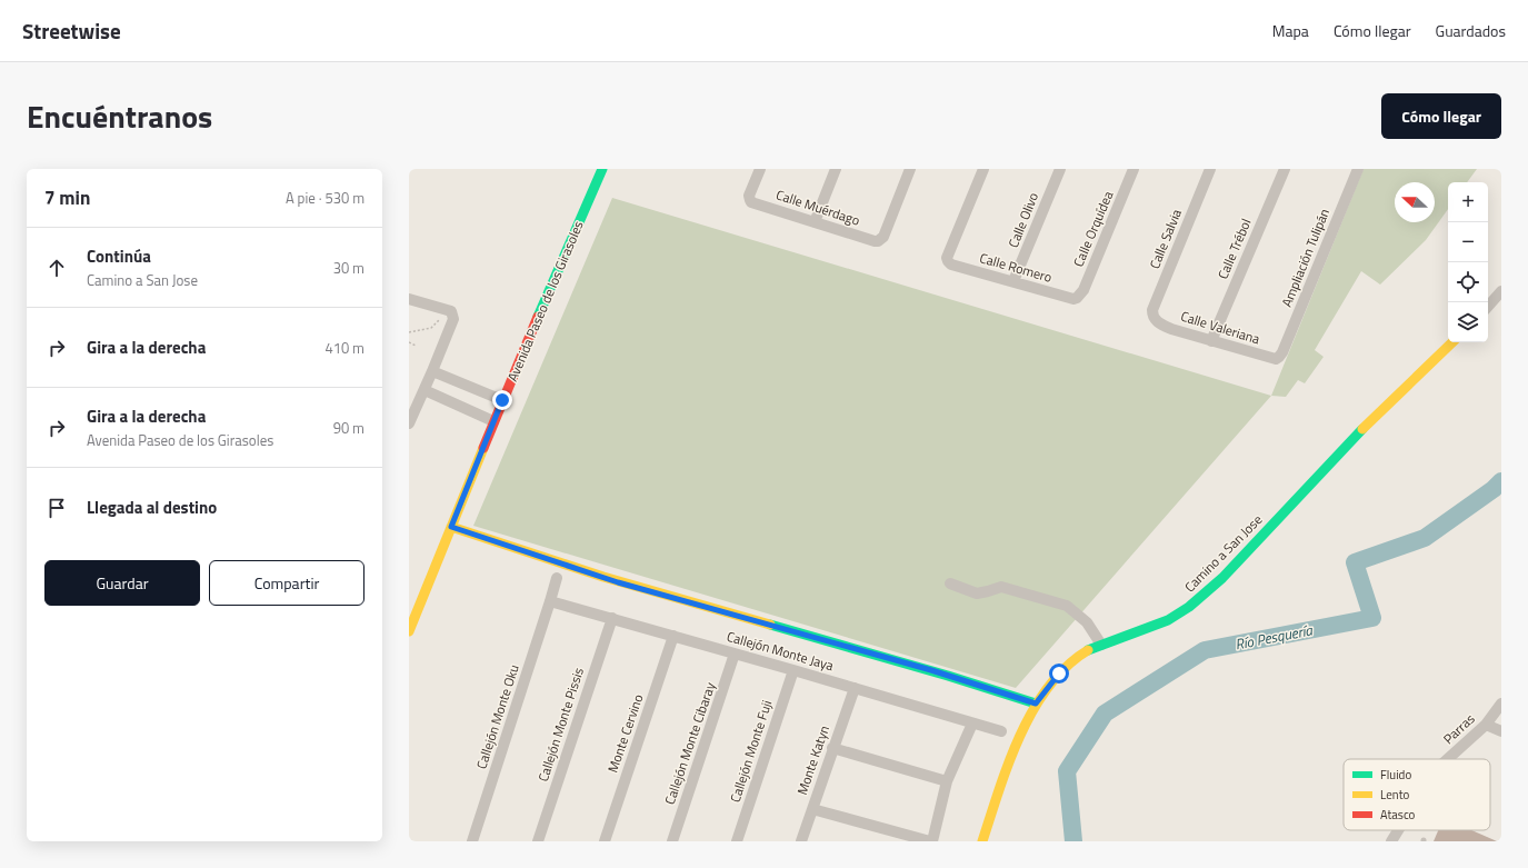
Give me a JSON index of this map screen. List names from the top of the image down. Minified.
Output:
{"streets":{"street":["Calle Muérdago","Calle Olivo","Calle Orquídea","Calle Salvia","Calle Trébol","Ampliación Tulipán","Calle Romero","Avenida Paseo de los Girasoles","Calle Valeriana","Camino a San Jose","Callejón Monte Jaya","Callejón Monte Oku","Callejón Monte Pissis","Parras","Monte Cervino","Callejón Monte Cibaray","Callejón Monte Fuji","Monte Katyn"]},"crossings":[["Calle Olivo","Calle Romero"],["Calle Orquídea","Calle Romero"],["Calle Salvia","Calle Valeriana"],["Calle Trébol","Calle Valeriana"],["Ampliación Tulipán","Calle Valeriana"],["Callejón Monte Jaya","Callejón Monte Oku"],["Callejón Monte Jaya","Callejón Monte Pissis"],["Callejón Monte Jaya","Monte Cervino"],["Callejón Monte Jaya","Callejón Monte Cibaray"],["Callejón Monte Jaya","Callejón Monte Fuji"],["Callejón Monte Jaya","Monte Katyn"]],"water":["Río Pesquería"],"legend":["Fluido","Lento","Atasco"],"north":"left","page":{"header":"Streetwise","nav":["Mapa","Cómo llegar","Guardados"],"title":"Encuéntranos","buttons":["Cómo llegar",["Guardar","Compartir"]],"heading":["7 min","A pie · 530 m"],"map_buttons":["+","−"],"list":[["Continúa","Camino a San Jose","30 m"],["Gira a la derecha","410 m"],["Gira a la derecha","Avenida Paseo de los Girasoles","90 m"],"Llegada al destino"]}}
